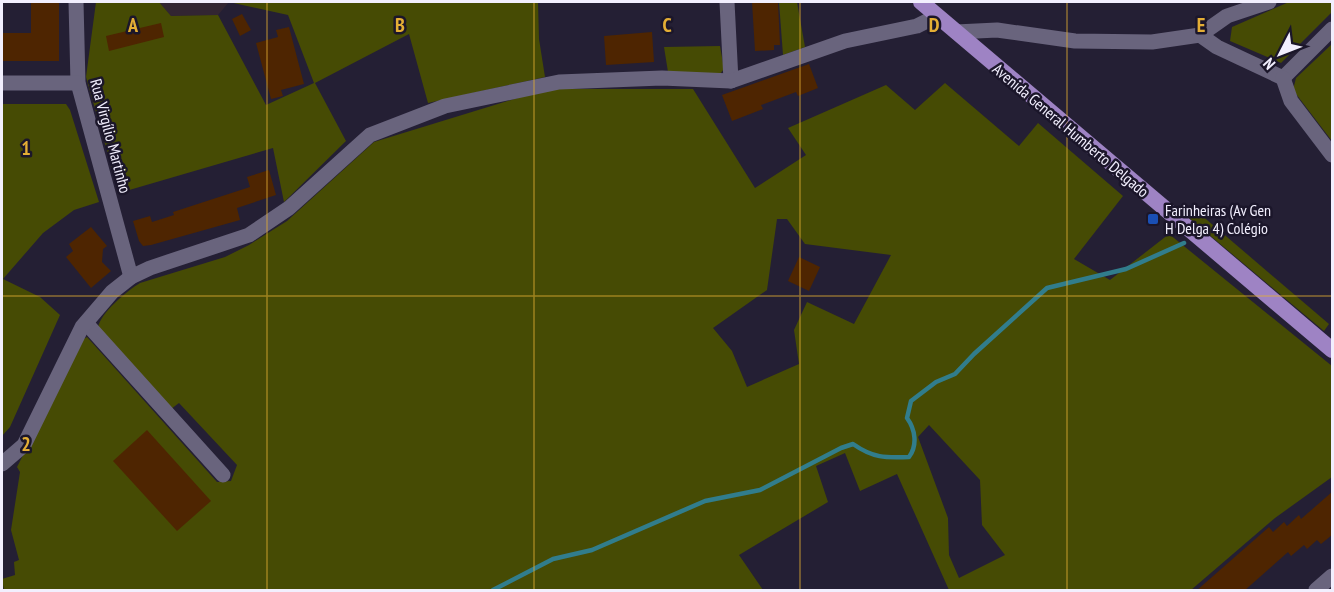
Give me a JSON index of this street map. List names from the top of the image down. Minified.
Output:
{"streets":{"main road":["Avenida General Humberto Delgado"],"street":["Rua Virgílio Martinho"]},"places":{"transit":["Farinheiras (Av Gen H Delga 4) Colégio"]},"north":"bottom left","grid":{"columns":["A","B","C","D","E"],"rows":["1","2"]}}
